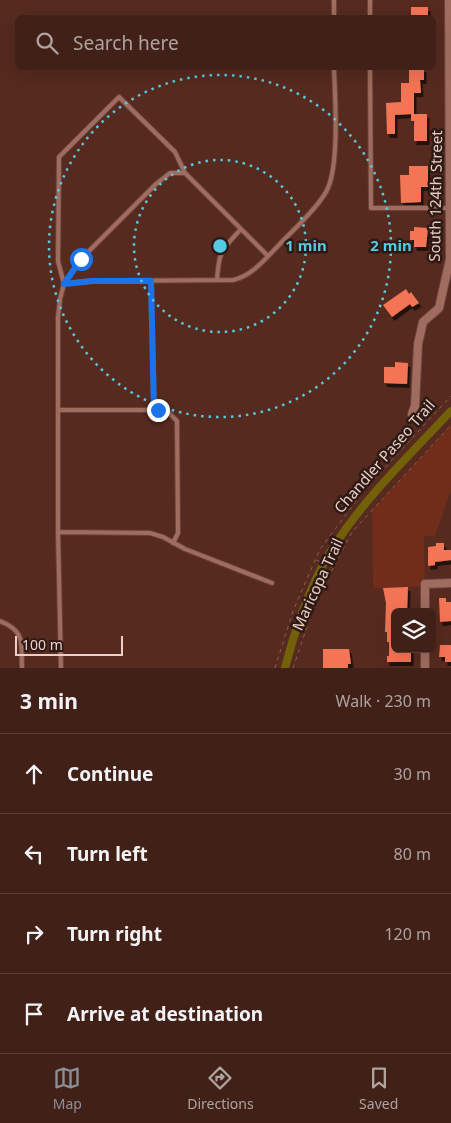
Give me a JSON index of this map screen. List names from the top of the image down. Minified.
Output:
{"streets":{"street":["South 124th Street"],"path":["Chandler Paseo Trail","Maricopa Trail"]},"scale_bar":"100 m","page":{"search":"Search here","scale":"100 m","heading":["3 min","Walk · 230 m"],"list":[["Continue","30 m"],["Turn left","80 m"],["Turn right","120 m"],"Arrive at destination"],"nav":["Map","Directions","Saved"]},"rings":["1 min","2 min"]}
